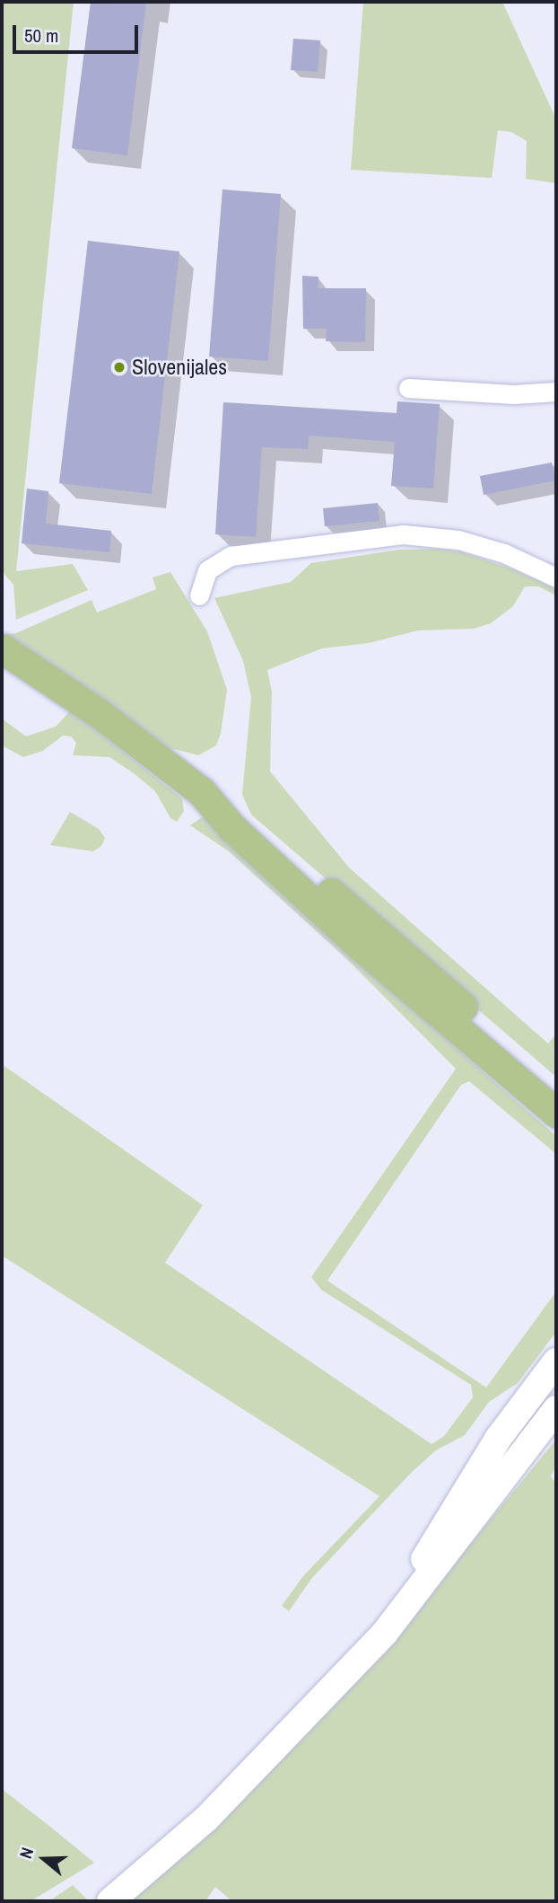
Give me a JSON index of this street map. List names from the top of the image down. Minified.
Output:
{"places":["Slovenijales"],"scale_bar":"50 m","north":"left"}
